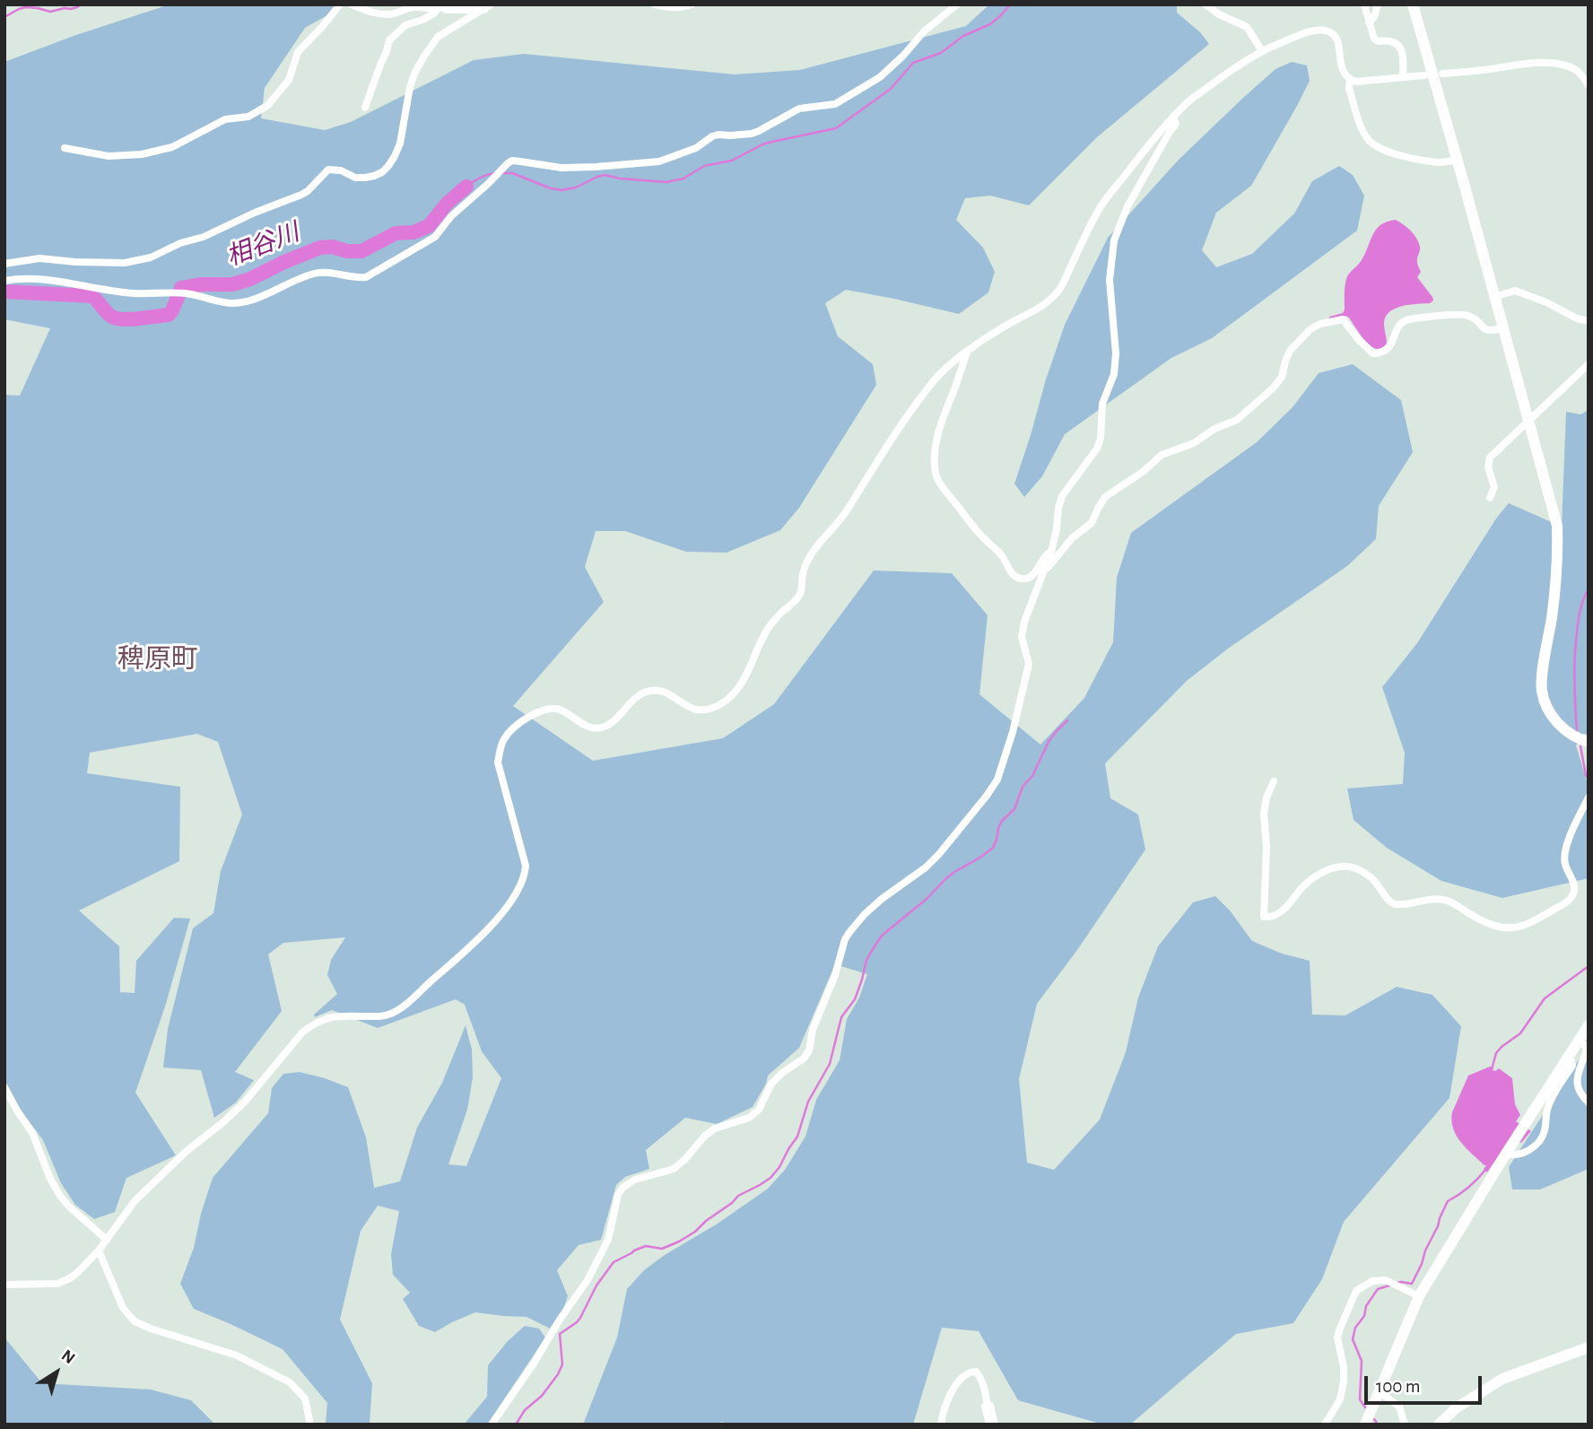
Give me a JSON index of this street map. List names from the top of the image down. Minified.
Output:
{"districts":["稗原町"],"water":["相谷川"],"scale_bar":"100 m","north":"top right"}
